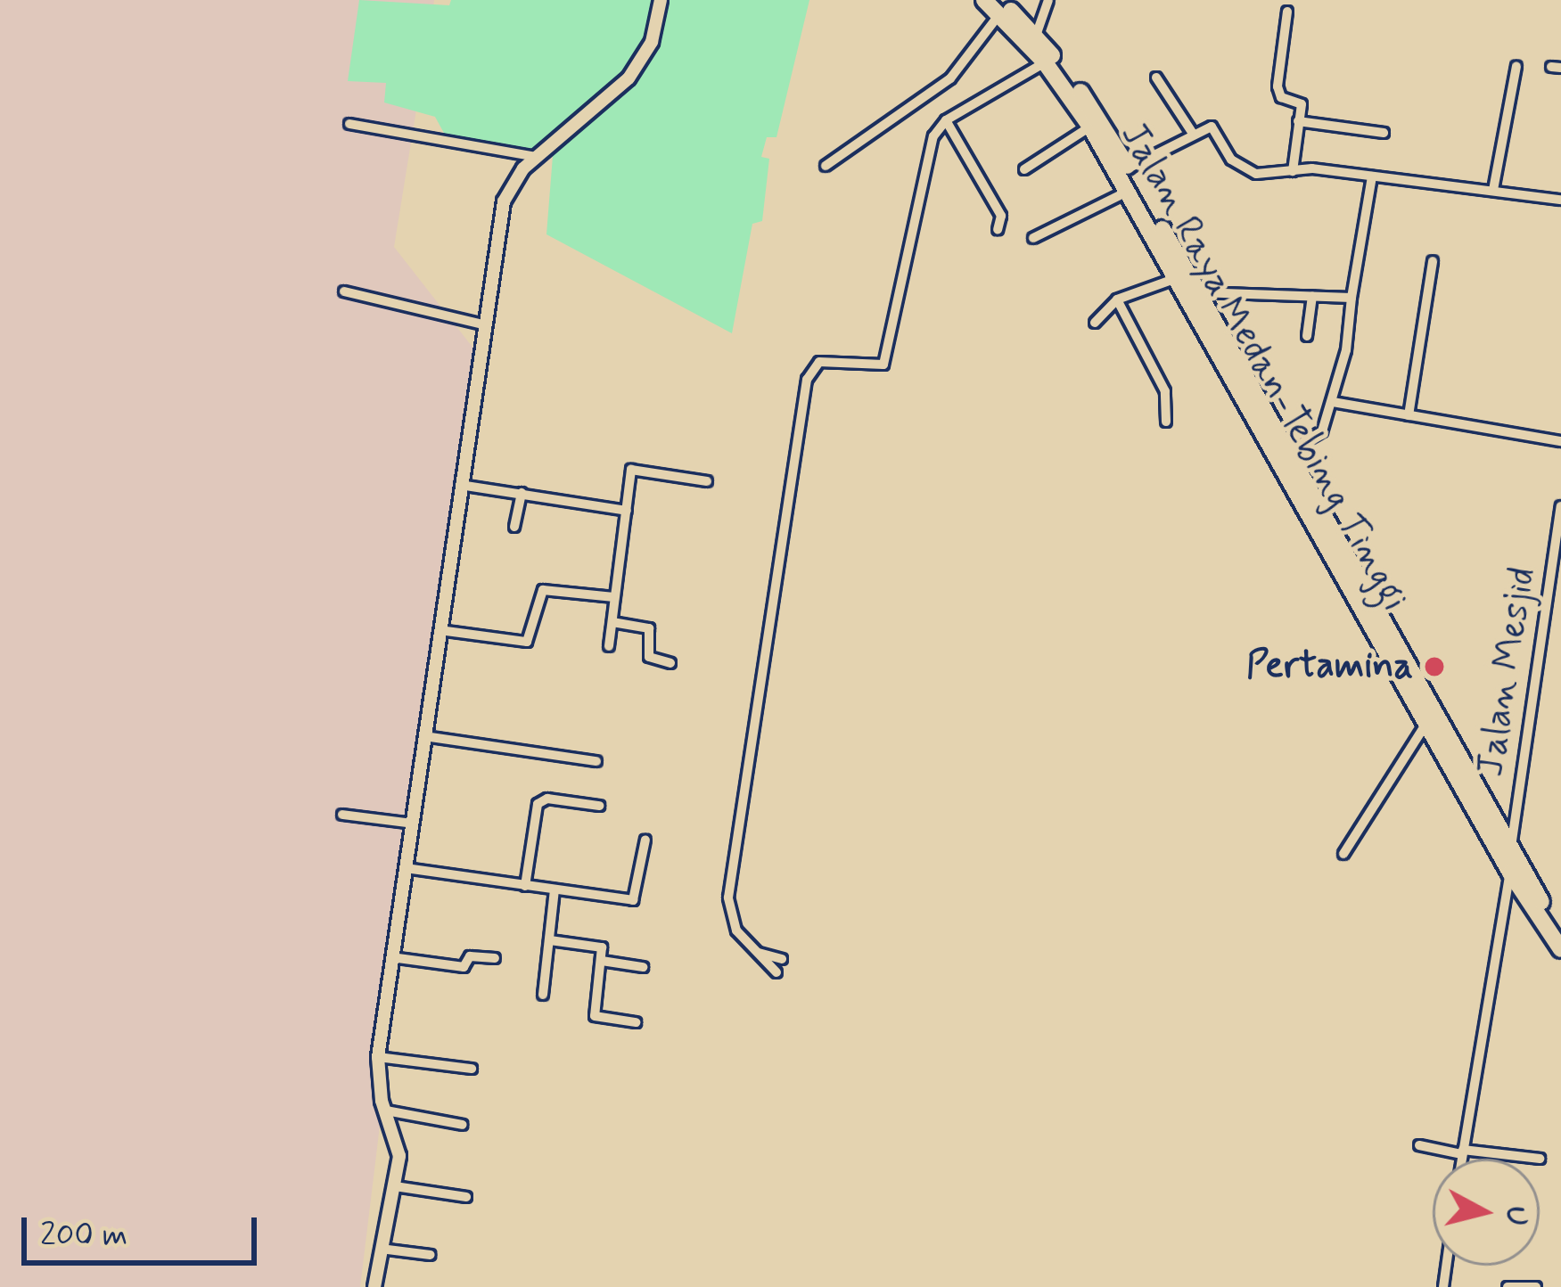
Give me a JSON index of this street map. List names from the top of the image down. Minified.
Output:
{"streets":{"highway":["Jalan Raya Medan-Tebing Tinggi"],"street":["Jalan Mesjid"]},"crossings":[["Jalan Raya Medan-Tebing Tinggi","Jalan Mesjid"]],"places":["Pertamina"],"scale_bar":"200 m","north":"right"}
